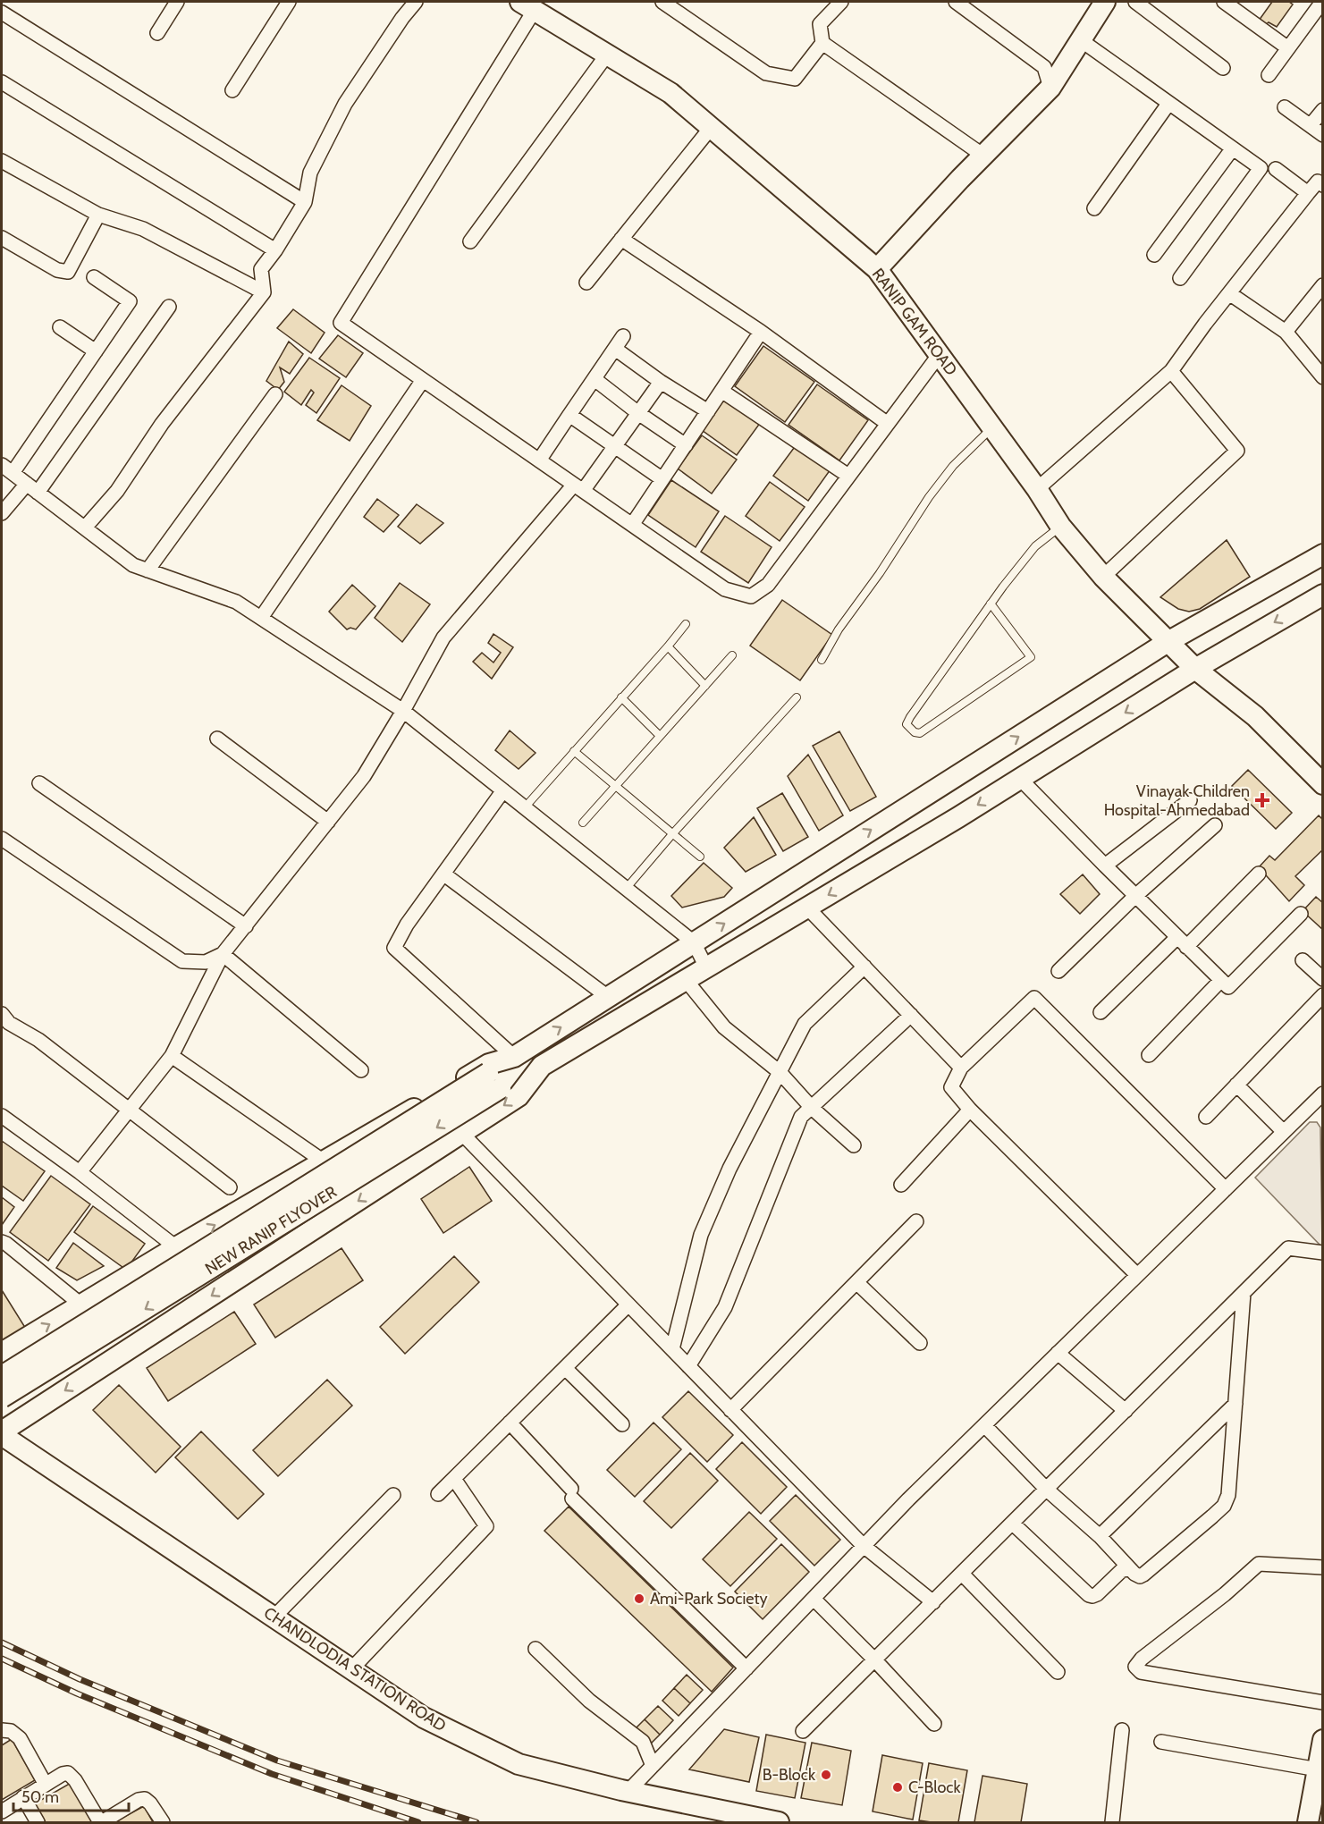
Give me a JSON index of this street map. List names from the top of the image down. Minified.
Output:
{"streets":{"street":["RANIP GAM ROAD","NEW RANIP FLYOVER","CHANDLODIA STATION ROAD"]},"crossings":[["RANIP GAM ROAD","NEW RANIP FLYOVER"]],"places":{"health":["Vinayak Children Hospital-Ahmedabad"],"other":["Ami-Park Society","B-Block","C-Block"]},"scale_bar":"50 m"}
